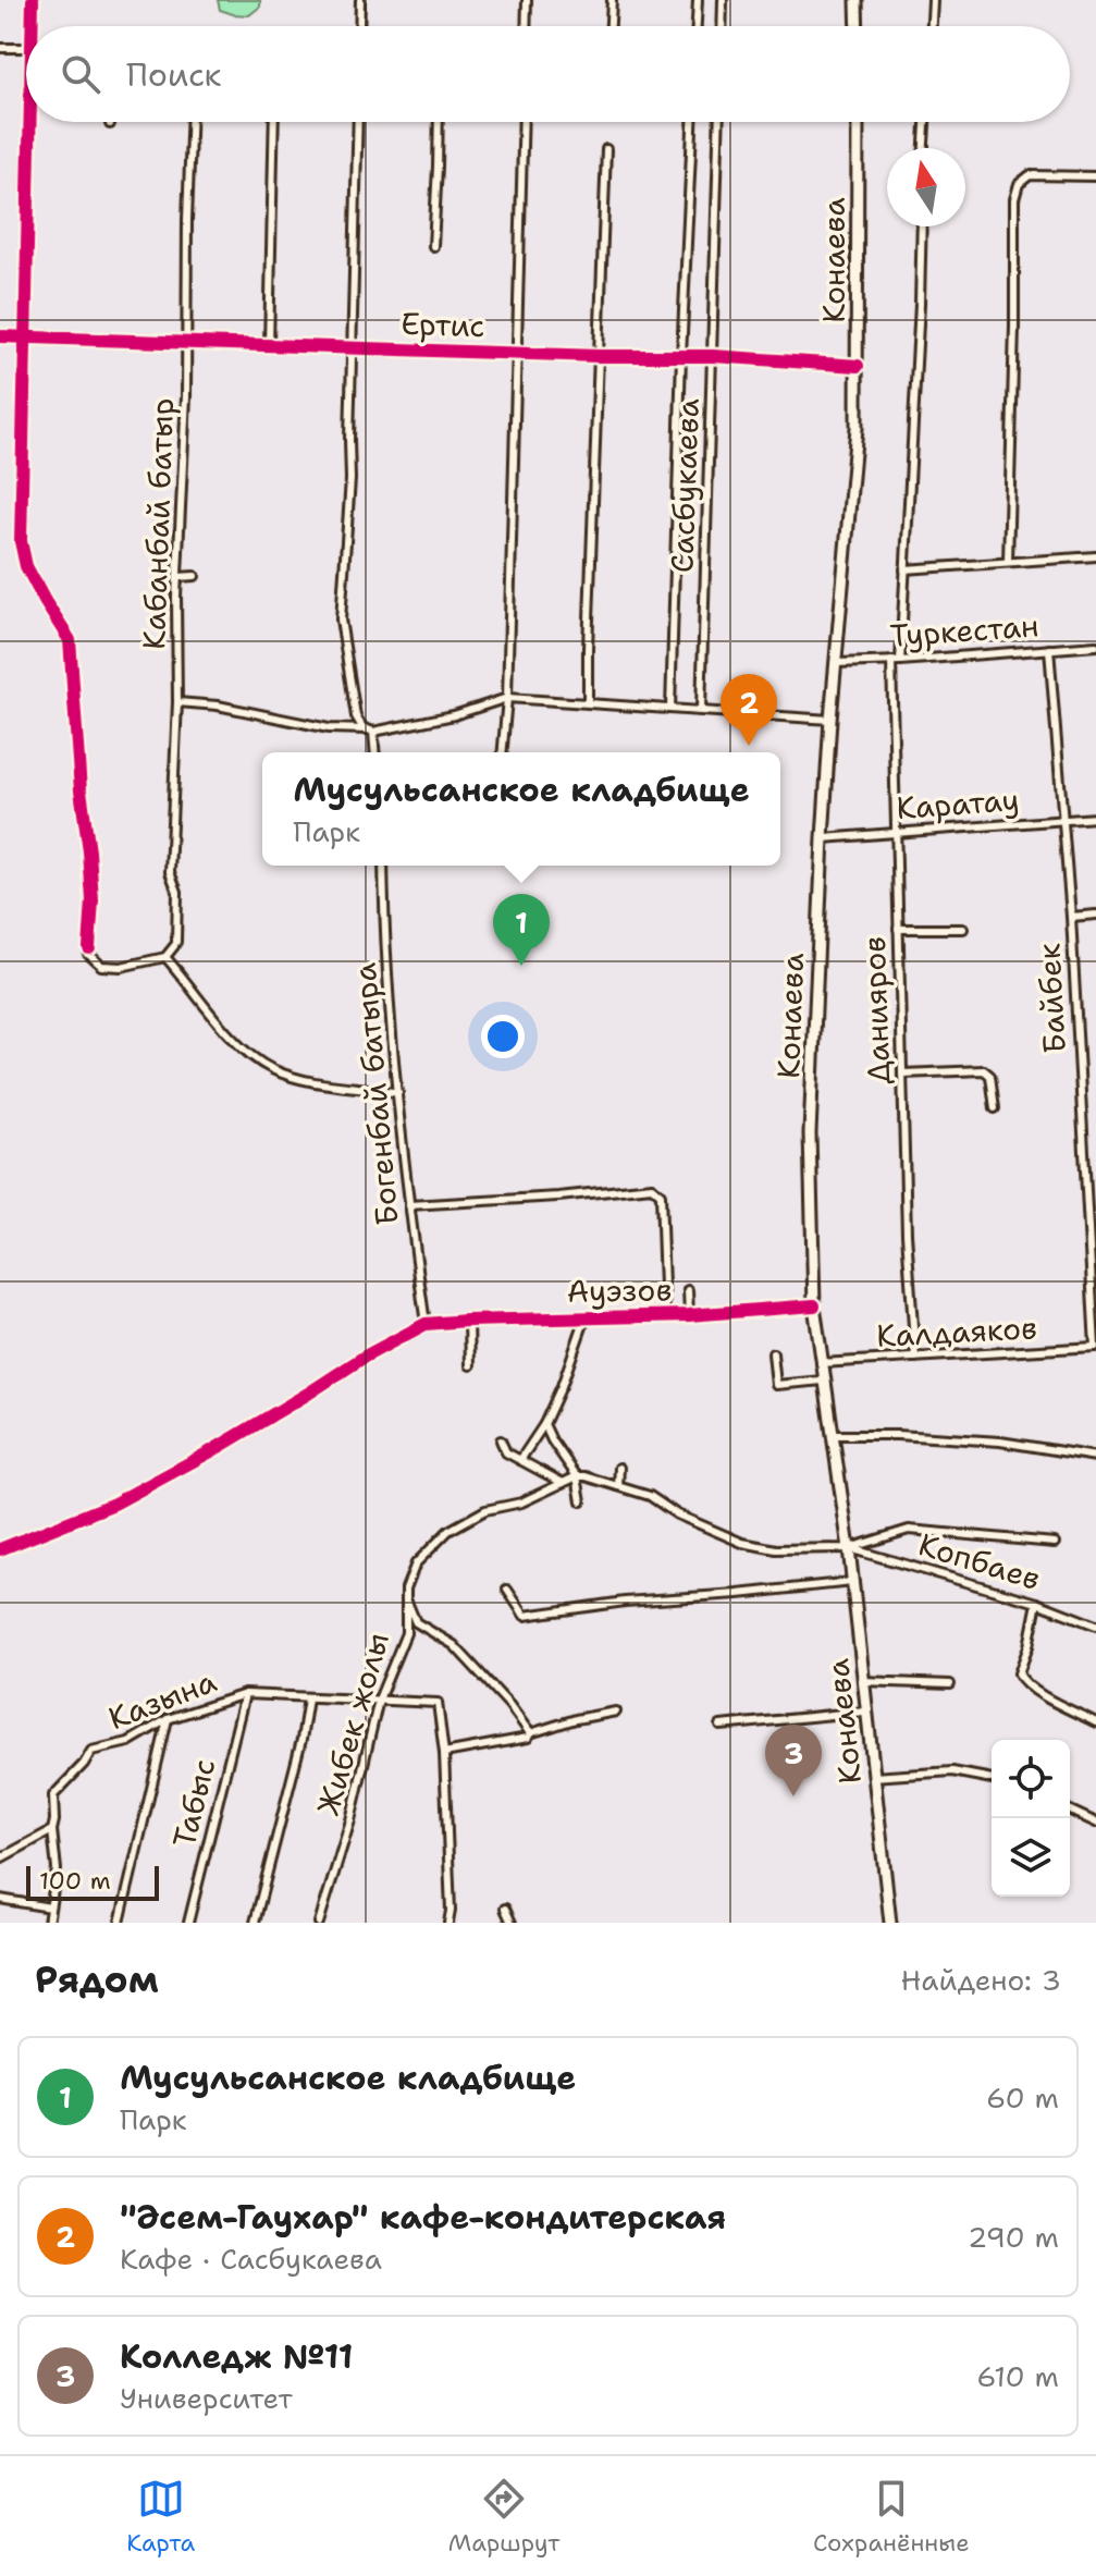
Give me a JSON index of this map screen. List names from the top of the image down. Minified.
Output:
{"streets":{"main road":["Конаева"],"street":["Ертис","Сасбукаева","Кабанбай батыр","Туркестан","Каратау","Байбек","Данияров","Богенбай батыра","Ауэзов","Калдаяков","Копбаев","Казына","Жибек жолы","Табыс"]},"crossings":[["Конаева","Ертис"],["Конаева","Туркестан"],["Конаева","Каратау"],["Конаева","Ауэзов"],["Конаева","Калдаяков"],["Конаева","Копбаев"],["Ертис","Сасбукаева"],["Ертис","Кабанбай батыр"],["Туркестан","Байбек"],["Туркестан","Данияров"],["Каратау","Байбек"],["Каратау","Данияров"],["Байбек","Калдаяков"],["Данияров","Калдаяков"],["Богенбай батыра","Ауэзов"],["Казына","Жибек жолы"],["Казына","Табыс"]],"scale_bar":"100 m","north":"top","page":{"search":"Поиск","pins":["2","1","3"],"popup":["Мусульсанское кладбище","Парк"],"scale":"100 m","heading":["Рядом","Найдено: 3"],"list":[{"mark":"1","name":"Мусульсанское кладбище","note":"Парк","value":"60 m"},{"mark":"2","name":"\"Әсем-Гаухар\" кафе-кондитерская","note":"Кафе · Сасбукаева","value":"290 m"},{"mark":"3","name":"Колледж №11","note":"Университет","value":"610 m"}],"nav":["Карта","Маршрут","Сохранённые"]}}
